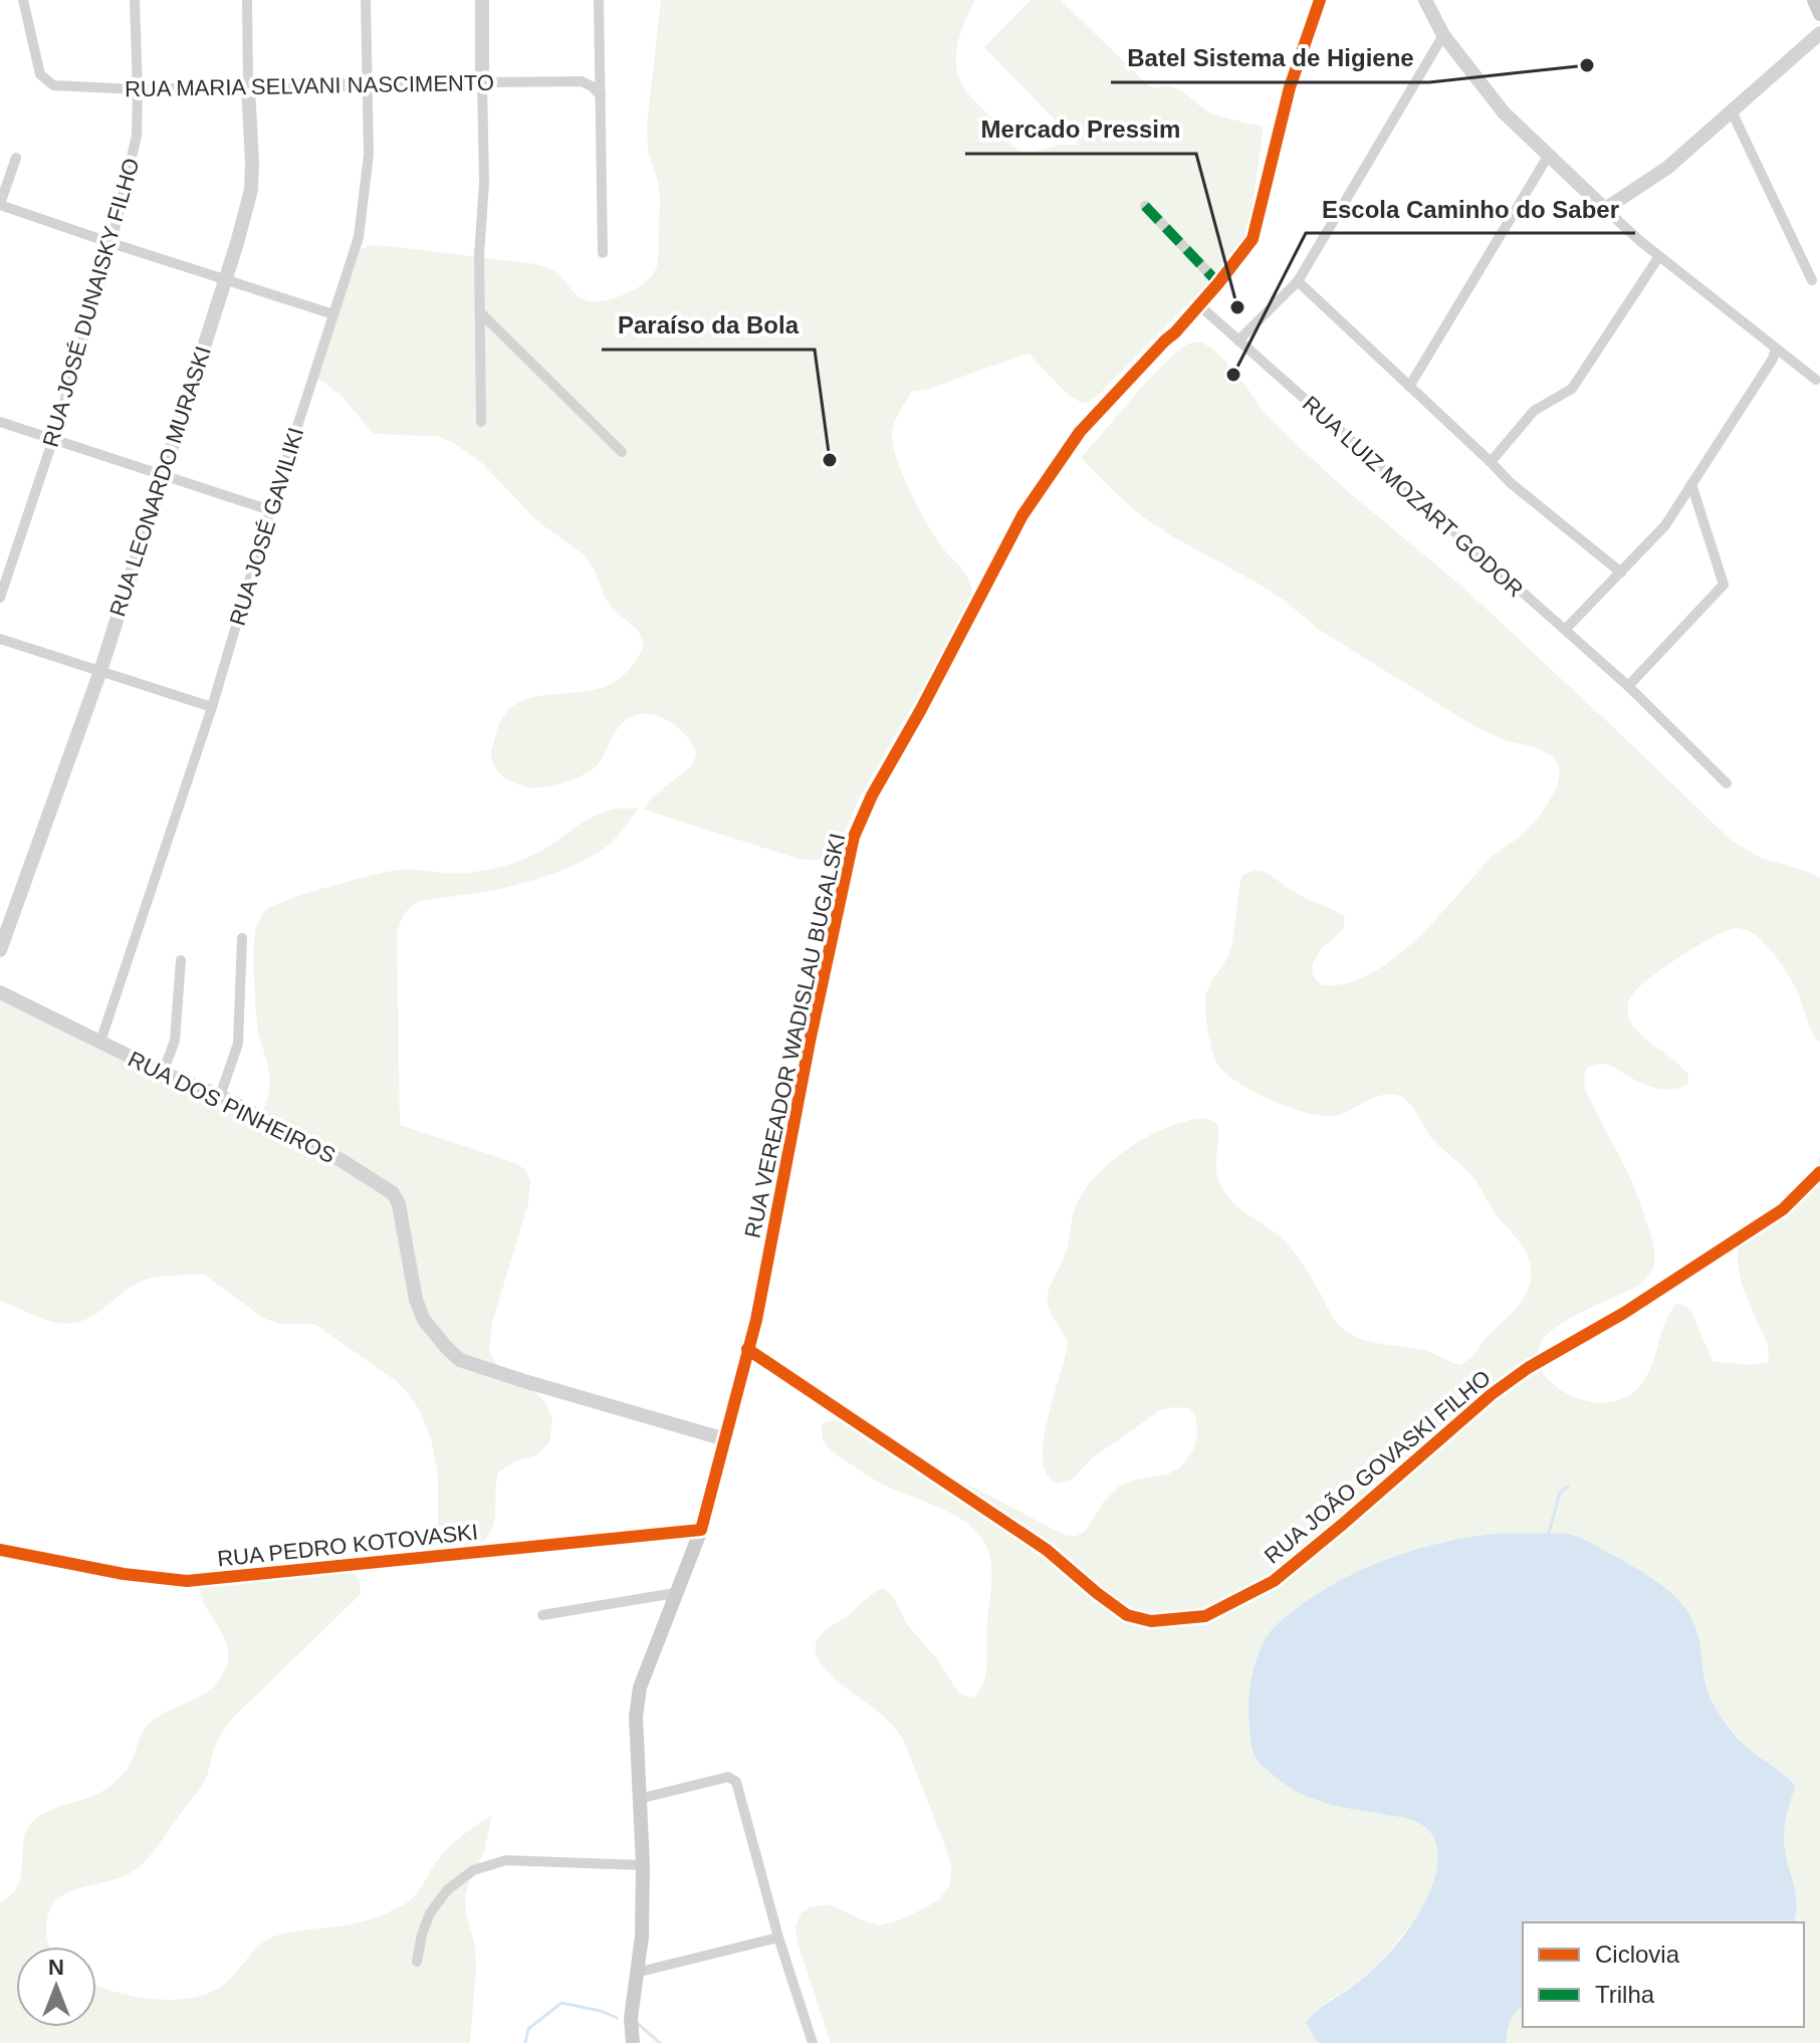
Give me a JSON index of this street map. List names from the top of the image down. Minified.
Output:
{"streets":{"main road":["RUA VEREADOR WADISLAU BUGALSKI"],"street":["RUA MARIA SELVANI NASCIMENTO","RUA JOSÉ DUNAISKY FILHO","RUA LEONARDO MURASKI","RUA LUIZ MOZART GODOR","RUA JOSÉ GAVILIKI","RUA DOS PINHEIROS","RUA JOÃO GOVASKI FILHO","RUA PEDRO KOTOVASKI"]},"crossings":[["RUA MARIA SELVANI NASCIMENTO","RUA JOSÉ DUNAISKY FILHO"],["RUA MARIA SELVANI NASCIMENTO","RUA LEONARDO MURASKI"],["RUA MARIA SELVANI NASCIMENTO","RUA JOSÉ GAVILIKI"],["RUA LUIZ MOZART GODOR","RUA VEREADOR WADISLAU BUGALSKI"],["RUA JOSÉ GAVILIKI","RUA DOS PINHEIROS"],["RUA VEREADOR WADISLAU BUGALSKI","RUA DOS PINHEIROS"],["RUA VEREADOR WADISLAU BUGALSKI","RUA JOÃO GOVASKI FILHO"],["RUA VEREADOR WADISLAU BUGALSKI","RUA PEDRO KOTOVASKI"]],"places":["Batel Sistema de Higiene","Mercado Pressim","Escola Caminho do Saber","Paraíso da Bola"],"legend":["Ciclovia","Trilha"],"north":"top"}
